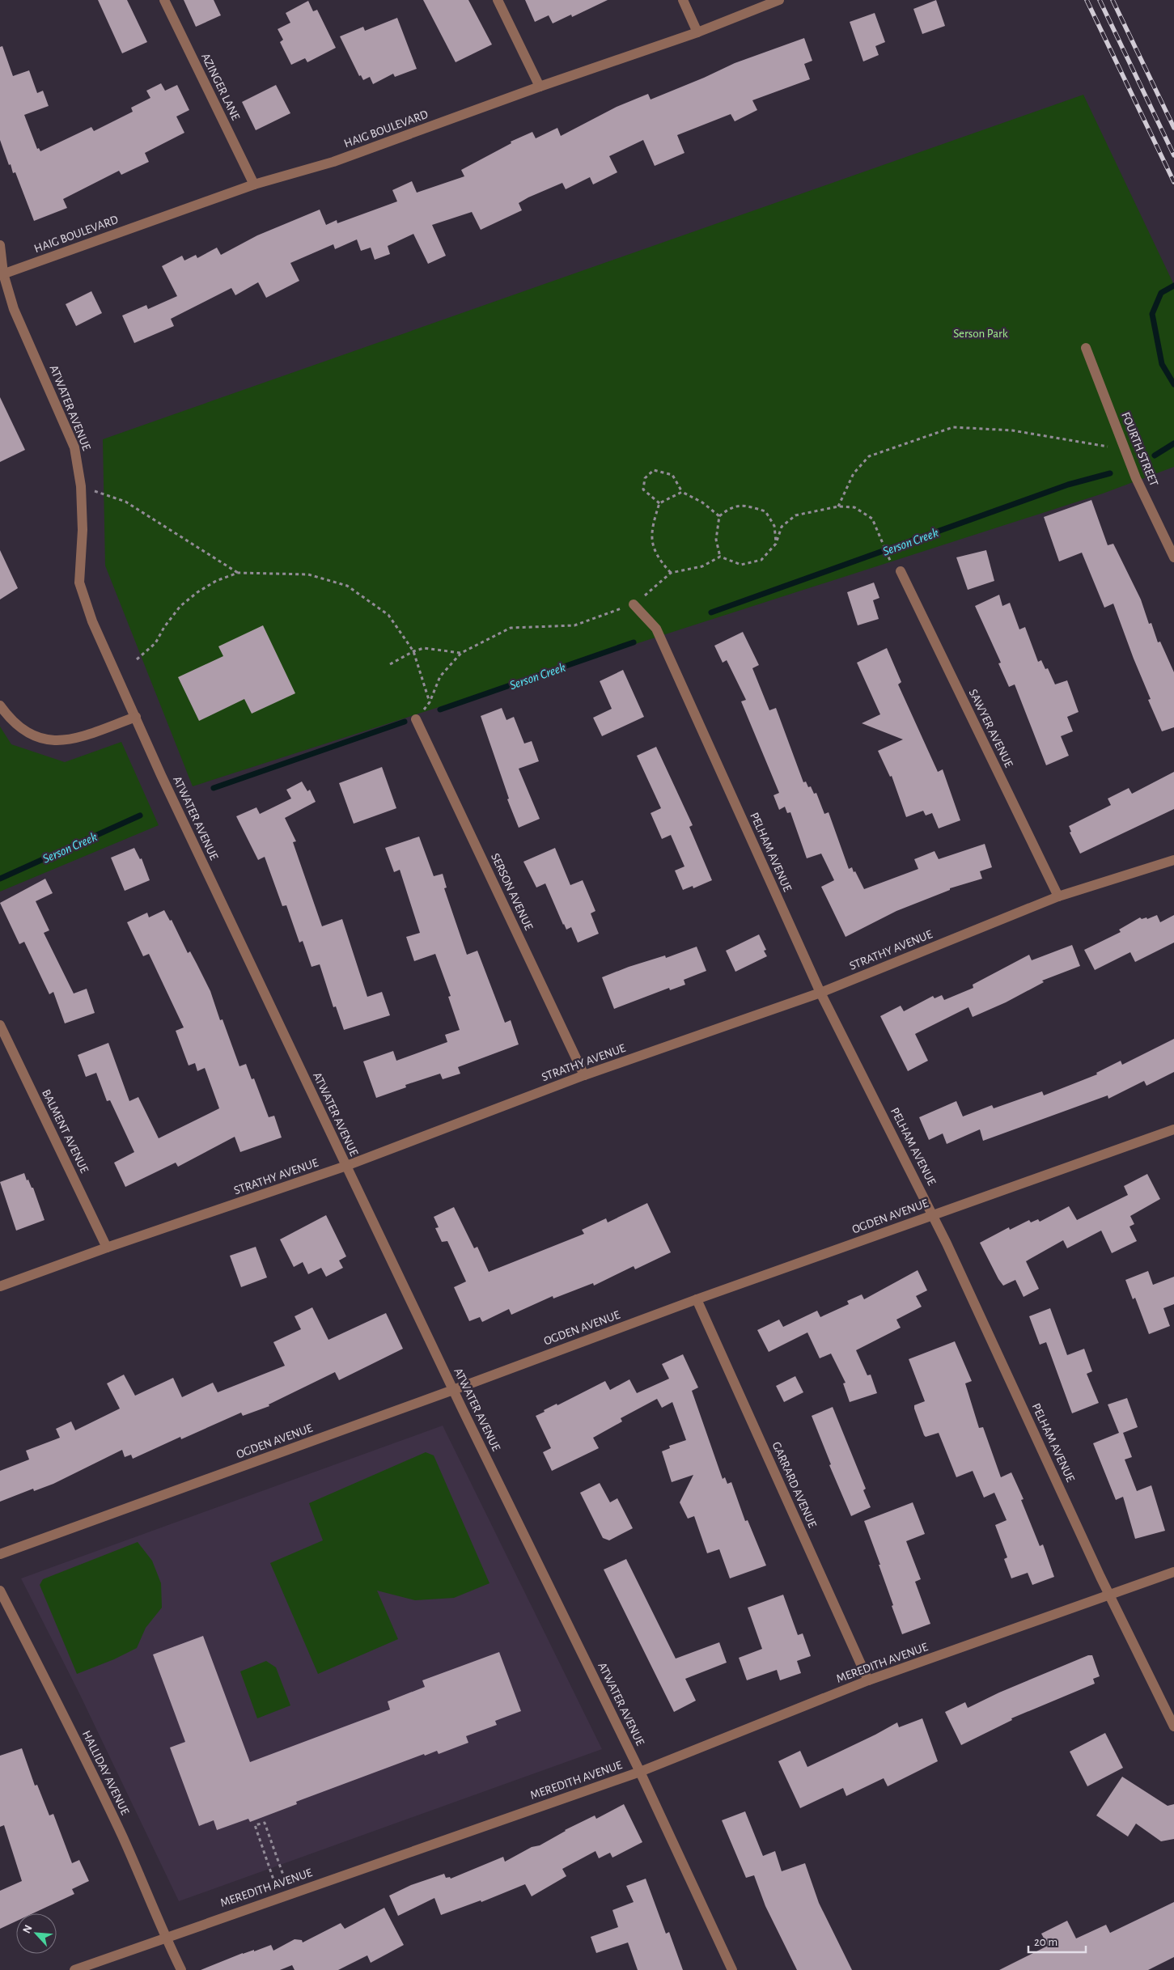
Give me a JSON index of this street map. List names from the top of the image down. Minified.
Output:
{"streets":{"street":["AZINGER LANE","HAIG BOULEVARD","ATWATER AVENUE","FOURTH STREET","SAWYER AVENUE","PELHAM AVENUE","SERSON AVENUE","STRATHY AVENUE","BALMENT AVENUE","OGDEN AVENUE","GARRARD AVENUE","MEREDITH AVENUE","HALLIDAY AVENUE"]},"crossings":[["AZINGER LANE","HAIG BOULEVARD"],["HAIG BOULEVARD","ATWATER AVENUE"],["ATWATER AVENUE","STRATHY AVENUE"],["ATWATER AVENUE","OGDEN AVENUE"],["ATWATER AVENUE","MEREDITH AVENUE"],["SAWYER AVENUE","STRATHY AVENUE"],["PELHAM AVENUE","STRATHY AVENUE"],["PELHAM AVENUE","OGDEN AVENUE"],["PELHAM AVENUE","MEREDITH AVENUE"],["SERSON AVENUE","STRATHY AVENUE"],["STRATHY AVENUE","BALMENT AVENUE"],["OGDEN AVENUE","GARRARD AVENUE"],["GARRARD AVENUE","MEREDITH AVENUE"],["MEREDITH AVENUE","HALLIDAY AVENUE"]],"water":["Serson Creek"],"parks":["Serson Park"],"scale_bar":"20 m","north":"top left"}
